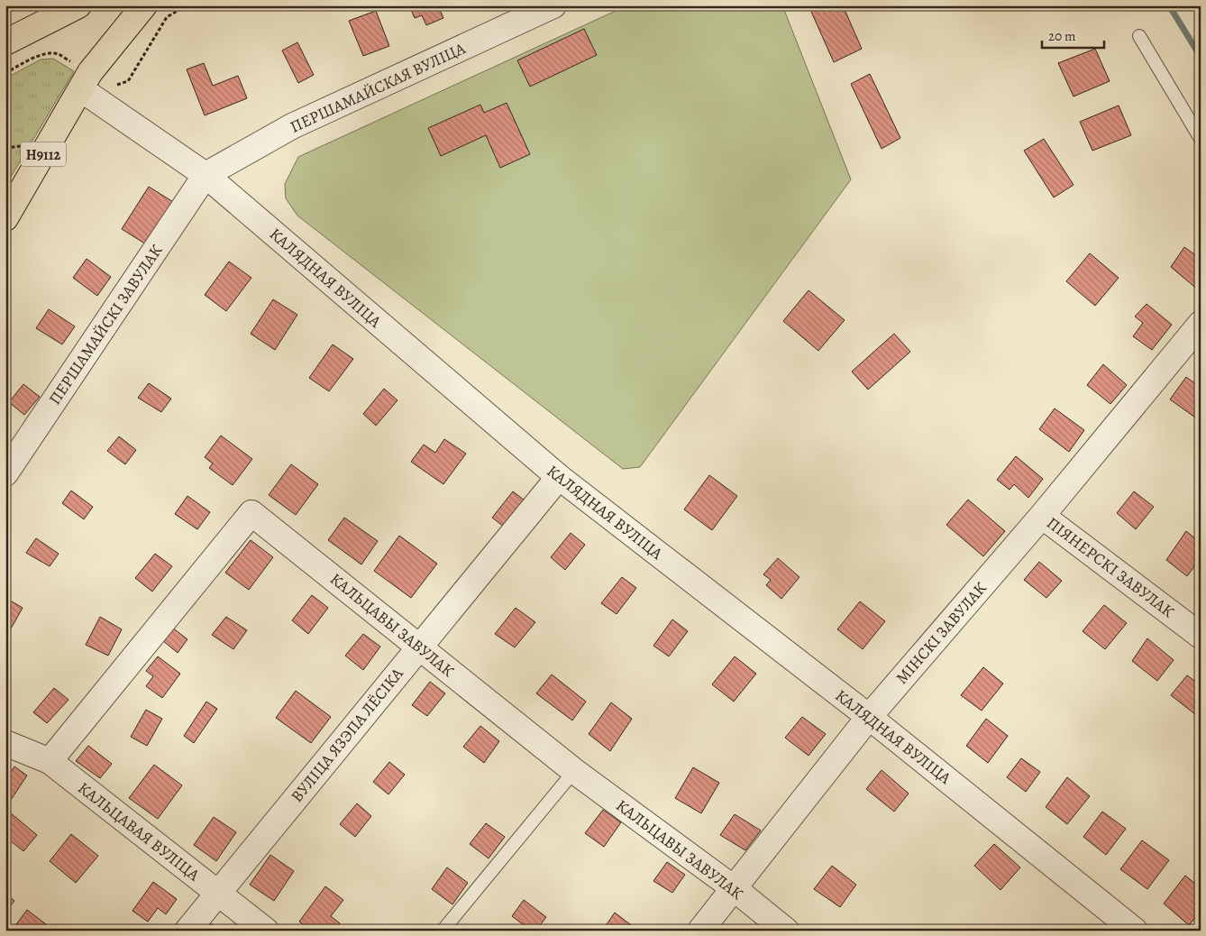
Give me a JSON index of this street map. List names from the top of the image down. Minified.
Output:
{"streets":{"main road":["Н9112"],"street":["ПЕРШАМАЙСКАЯ ВУЛІЦА","КАЛЯДНАЯ ВУЛІЦА","ПЕРШАМАЙСКІ ЗАВУЛАК","ПІЯНЕРСКІ ЗАВУЛАК","КАЛЬЦАВЫ ЗАВУЛАК","МІНСКІ ЗАВУЛАК","ВУЛІЦА ЯЗЭПА ЛЁСІКА","КАЛЬЦАВАЯ ВУЛІЦА"]},"crossings":[["ПЕРШАМАЙСКАЯ ВУЛІЦА","КАЛЯДНАЯ ВУЛІЦА"],["ПЕРШАМАЙСКАЯ ВУЛІЦА","ПЕРШАМАЙСКІ ЗАВУЛАК"],["Н9112","КАЛЯДНАЯ ВУЛІЦА"],["КАЛЯДНАЯ ВУЛІЦА","ПЕРШАМАЙСКІ ЗАВУЛАК"],["КАЛЯДНАЯ ВУЛІЦА","МІНСКІ ЗАВУЛАК"],["КАЛЯДНАЯ ВУЛІЦА","ВУЛІЦА ЯЗЭПА ЛЁСІКА"],["ПІЯНЕРСКІ ЗАВУЛАК","МІНСКІ ЗАВУЛАК"],["КАЛЬЦАВЫ ЗАВУЛАК","МІНСКІ ЗАВУЛАК"],["КАЛЬЦАВЫ ЗАВУЛАК","ВУЛІЦА ЯЗЭПА ЛЁСІКА"],["КАЛЬЦАВЫ ЗАВУЛАК","КАЛЬЦАВАЯ ВУЛІЦА"],["ВУЛІЦА ЯЗЭПА ЛЁСІКА","КАЛЬЦАВАЯ ВУЛІЦА"]],"scale_bar":"20 m"}
